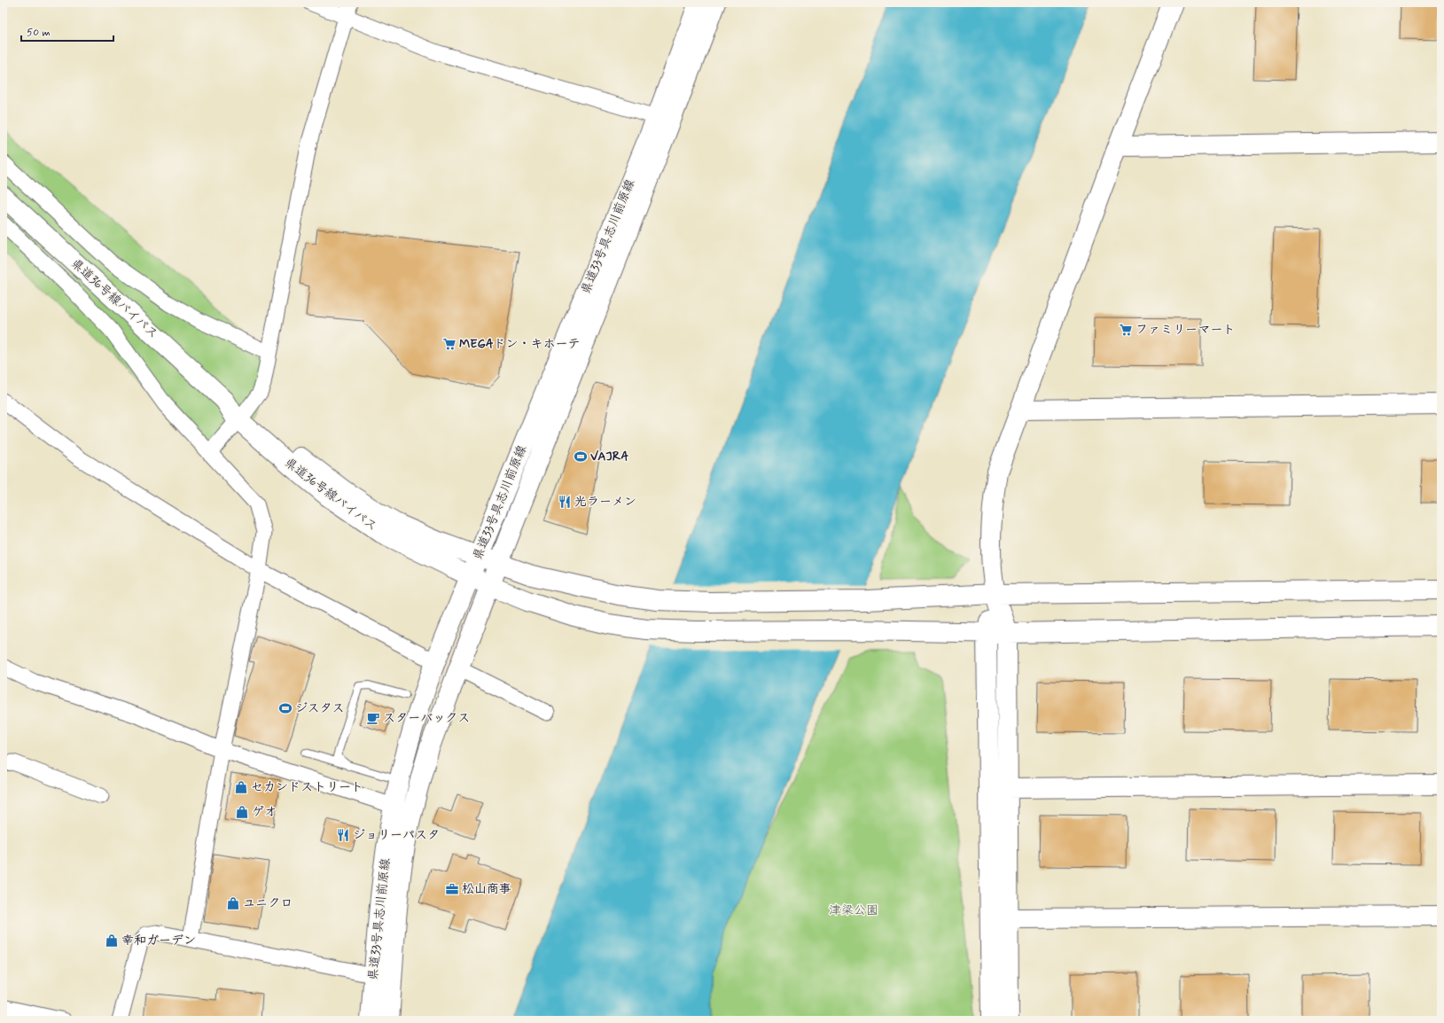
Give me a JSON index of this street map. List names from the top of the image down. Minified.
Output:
{"streets":{"street":["県道33号具志川前原線","県道36号線バイパス"]},"crossings":[["県道33号具志川前原線","県道36号線バイパス"]],"parks":["津梁公園"],"places":{"supermarket":["ファミリーマート","MEGAドン・キホーテ"],"sports":["VAJRA","ジスタス"],"restaurant":["光ラーメン","ジョリーパスタ"],"cafe":["スターバックス"],"shop":["セカンドストリート","ゲオ","ユニクロ","幸和ガーデン"],"office":["松山商事"]},"scale_bar":"50 m"}
